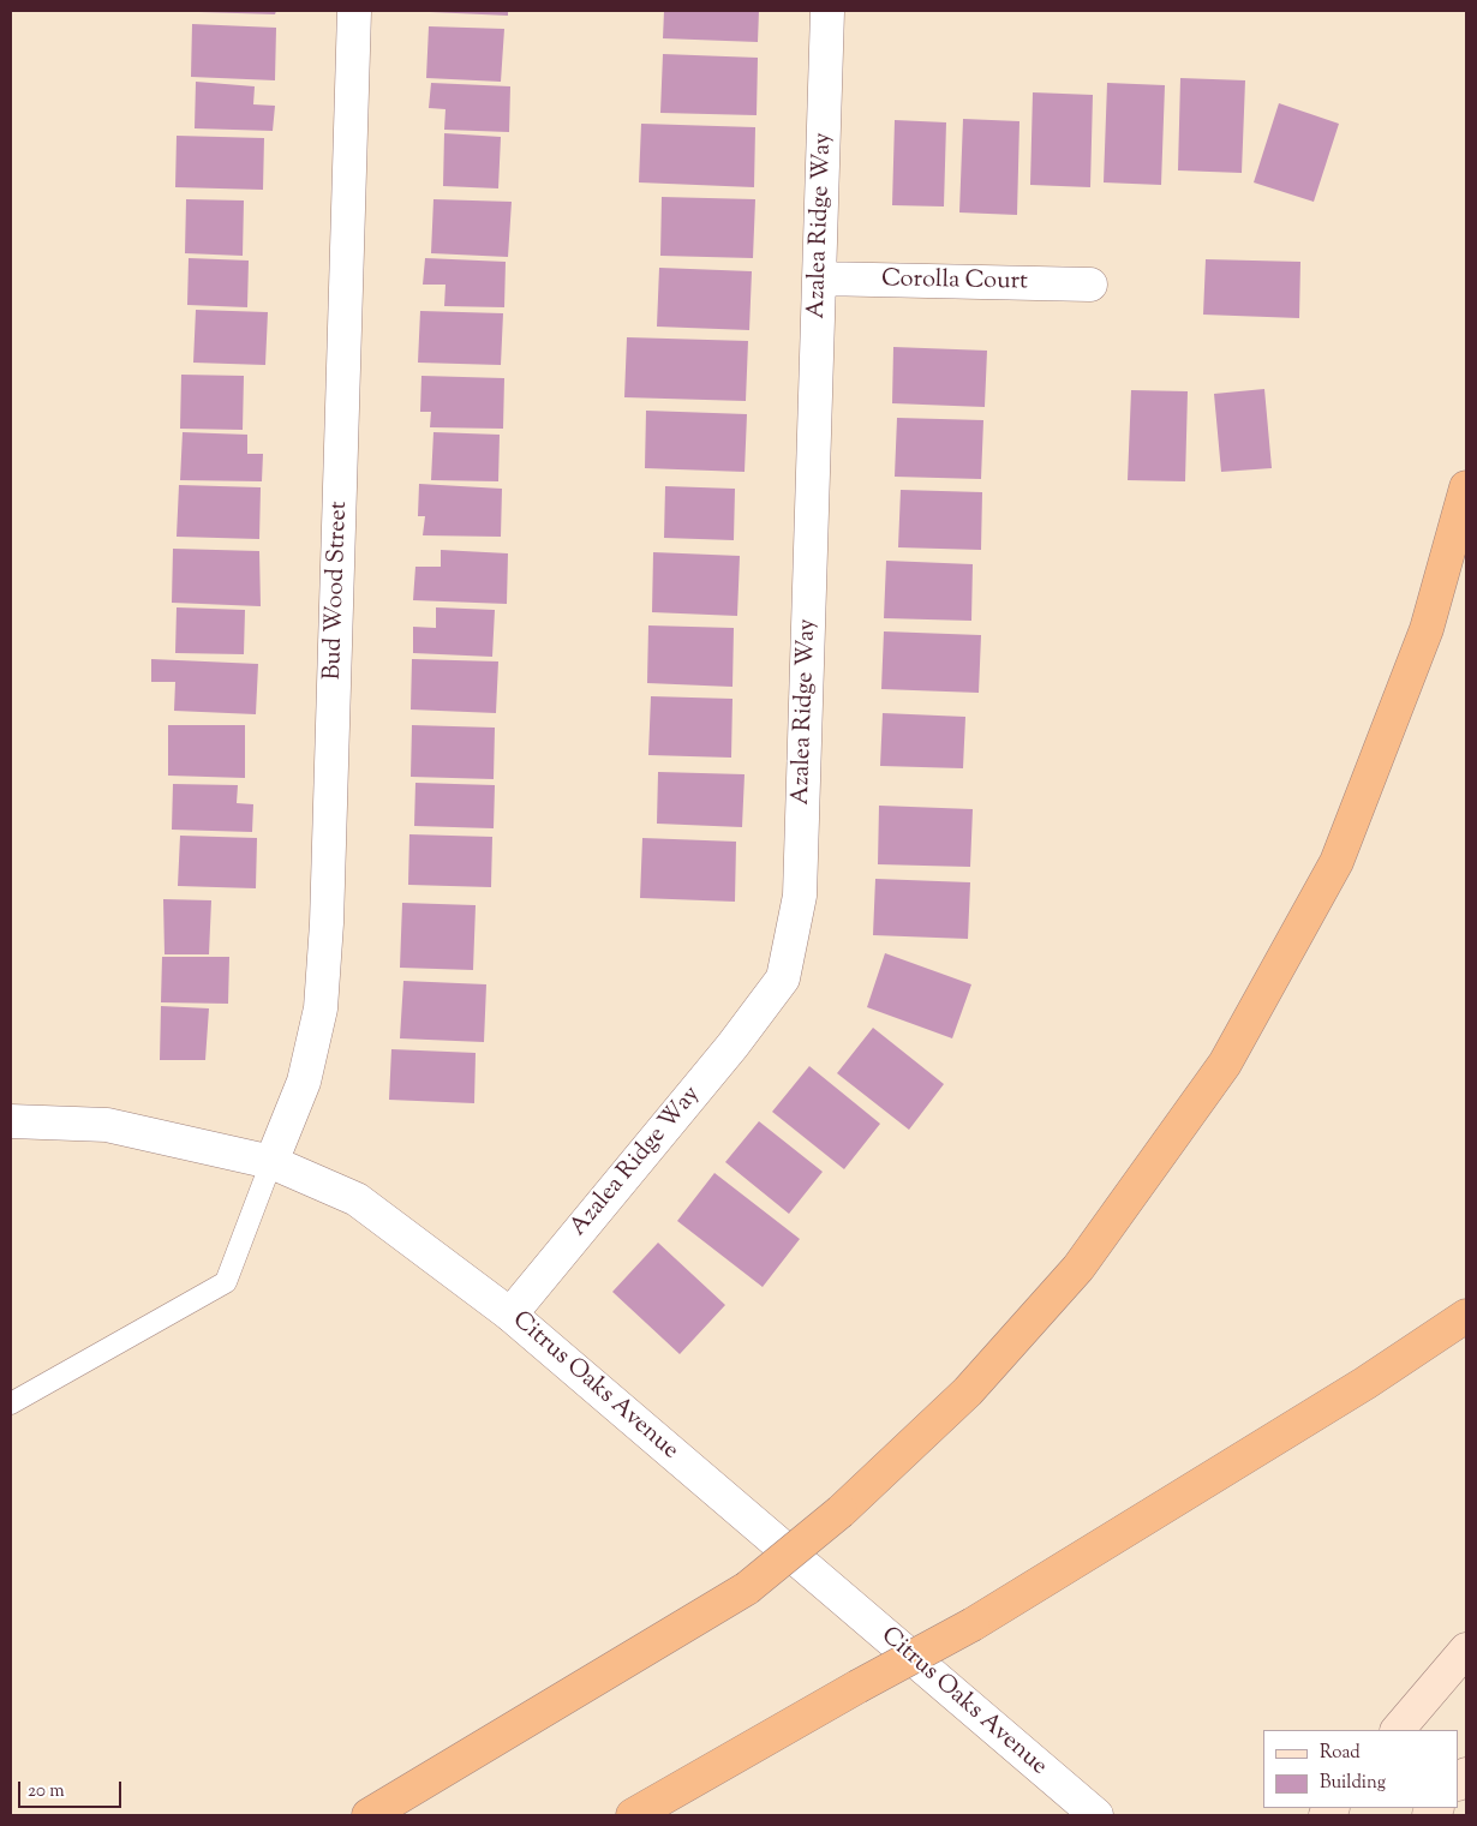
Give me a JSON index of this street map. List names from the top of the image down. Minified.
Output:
{"streets":{"street":["Azalea Ridge Way","Corolla Court","Bud Wood Street","Citrus Oaks Avenue"]},"crossings":[["Azalea Ridge Way","Corolla Court"],["Azalea Ridge Way","Citrus Oaks Avenue"],["Bud Wood Street","Citrus Oaks Avenue"]],"legend":["Road","Building"],"scale_bar":"20 m"}
